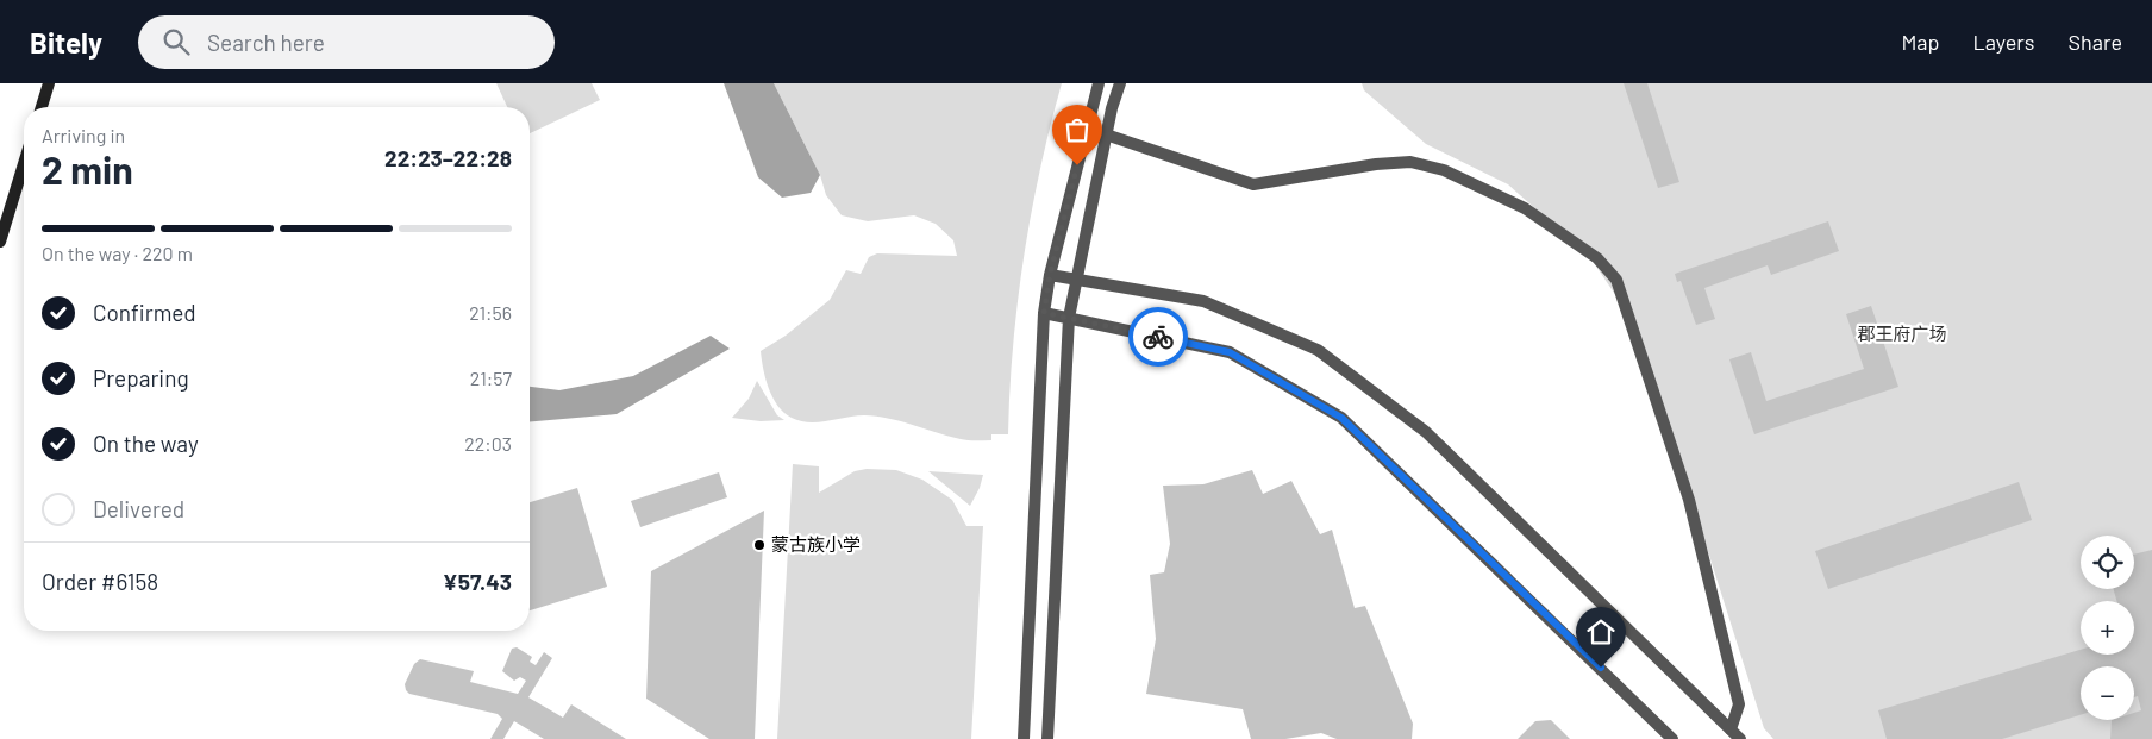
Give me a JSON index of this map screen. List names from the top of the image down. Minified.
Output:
{"parks":["郡王府广场"],"places":["蒙古族小学"],"page":{"header":"Bitely","search":"Search here","nav":["Map","Layers","Share"],"heading":["2 min","Arriving in","22:23–22:28"],"panel":["Order #6158","¥57.43"],"bar":"On the way · 220 m","list":[["Confirmed","21:56"],["Preparing","21:57"],["On the way","22:03"],"Delivered"],"map_buttons":["+","−"]}}
